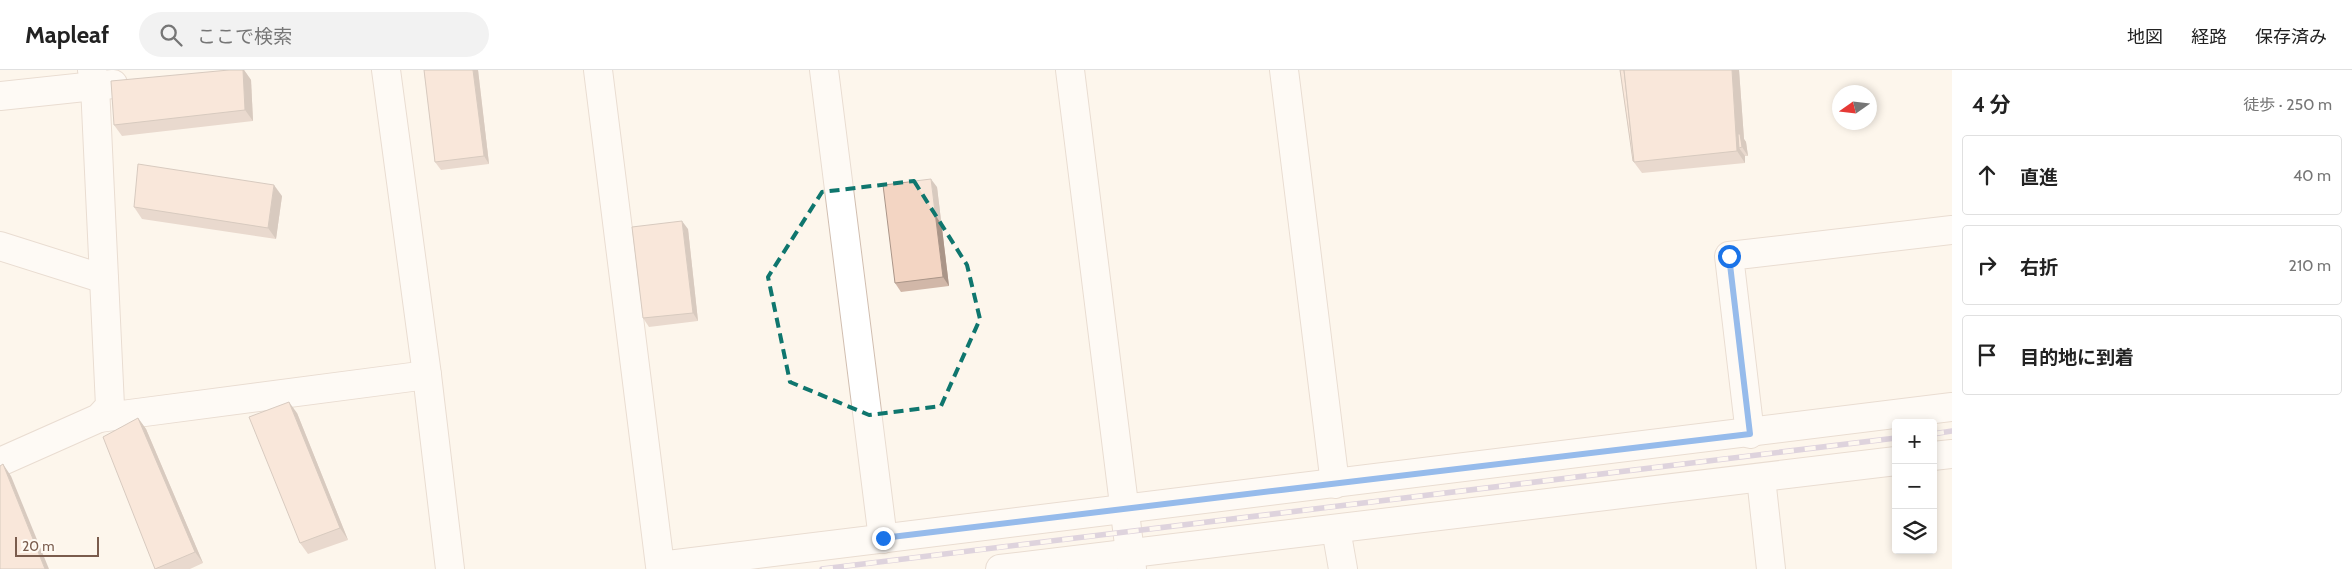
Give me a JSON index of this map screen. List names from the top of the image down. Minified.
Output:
{"scale_bar":"20 m","north":"left","page":{"header":"Mapleaf","search":"ここで検索","nav":["地図","経路","保存済み"],"heading":["4 分","徒歩 · 250 m"],"list":[["直進","40 m"],["右折","210 m"],"目的地に到着"],"map_buttons":["+","−"],"scale":"20 m"}}
